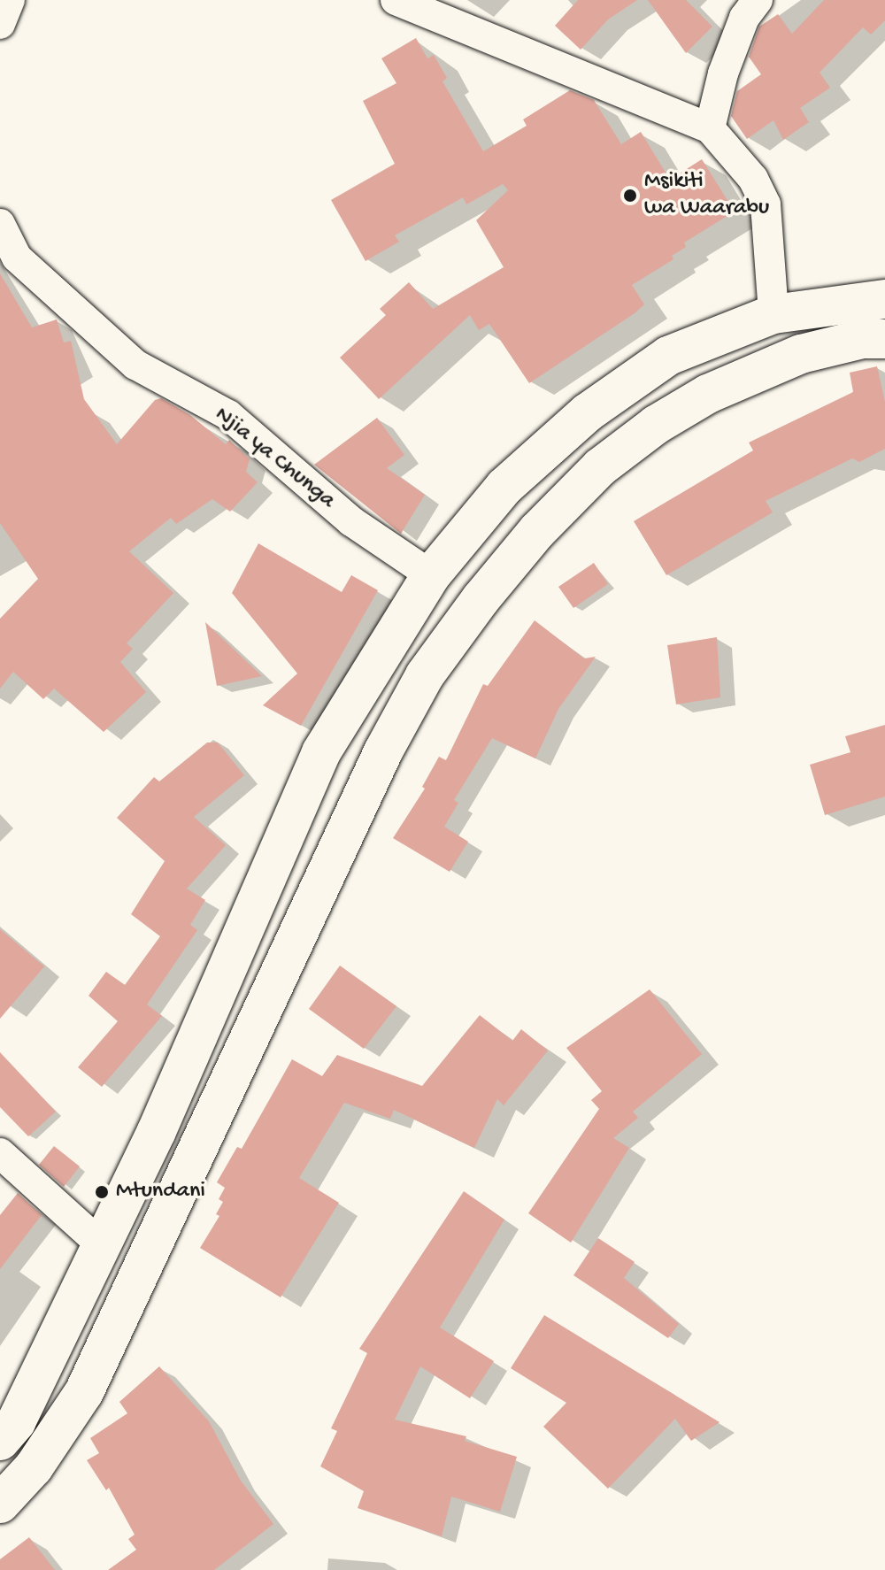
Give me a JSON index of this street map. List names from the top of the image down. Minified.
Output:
{"streets":{"street":["Njia ya Chunga"]},"places":["Msikiti wa Waarabu","Mtundani"]}
